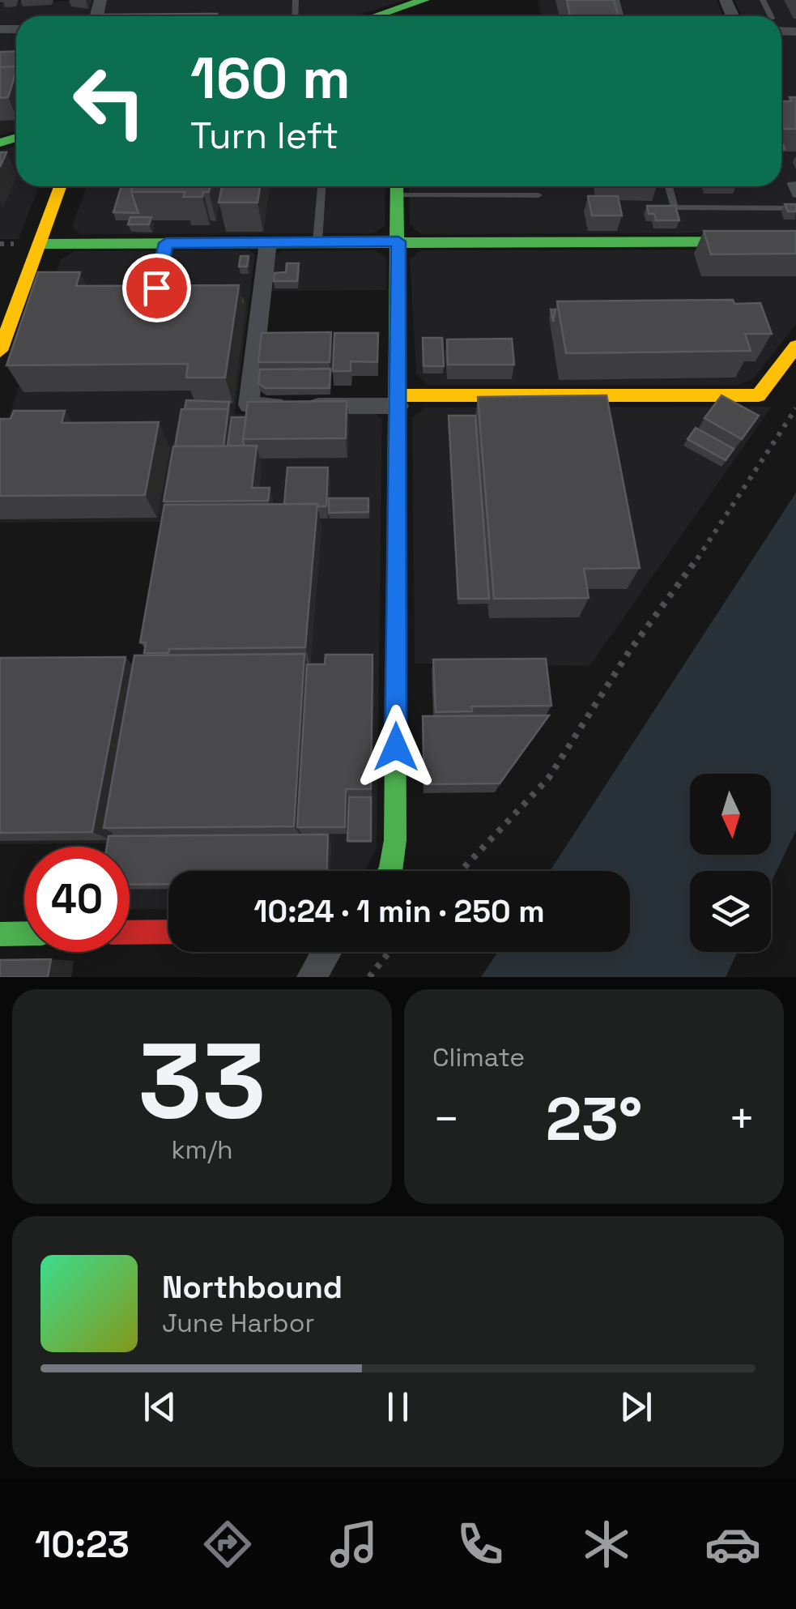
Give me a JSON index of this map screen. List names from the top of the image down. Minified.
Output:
{"north":"bottom","page":{"turn":["160 m","Turn left"],"limit":"40","trip":"10:24 · 1 min · 250 m","tile":[["33","km/h"],"Climate"],"heat":["−","23°","+"],"song":["Northbound","June Harbor"],"tabs":"10:23"}}
